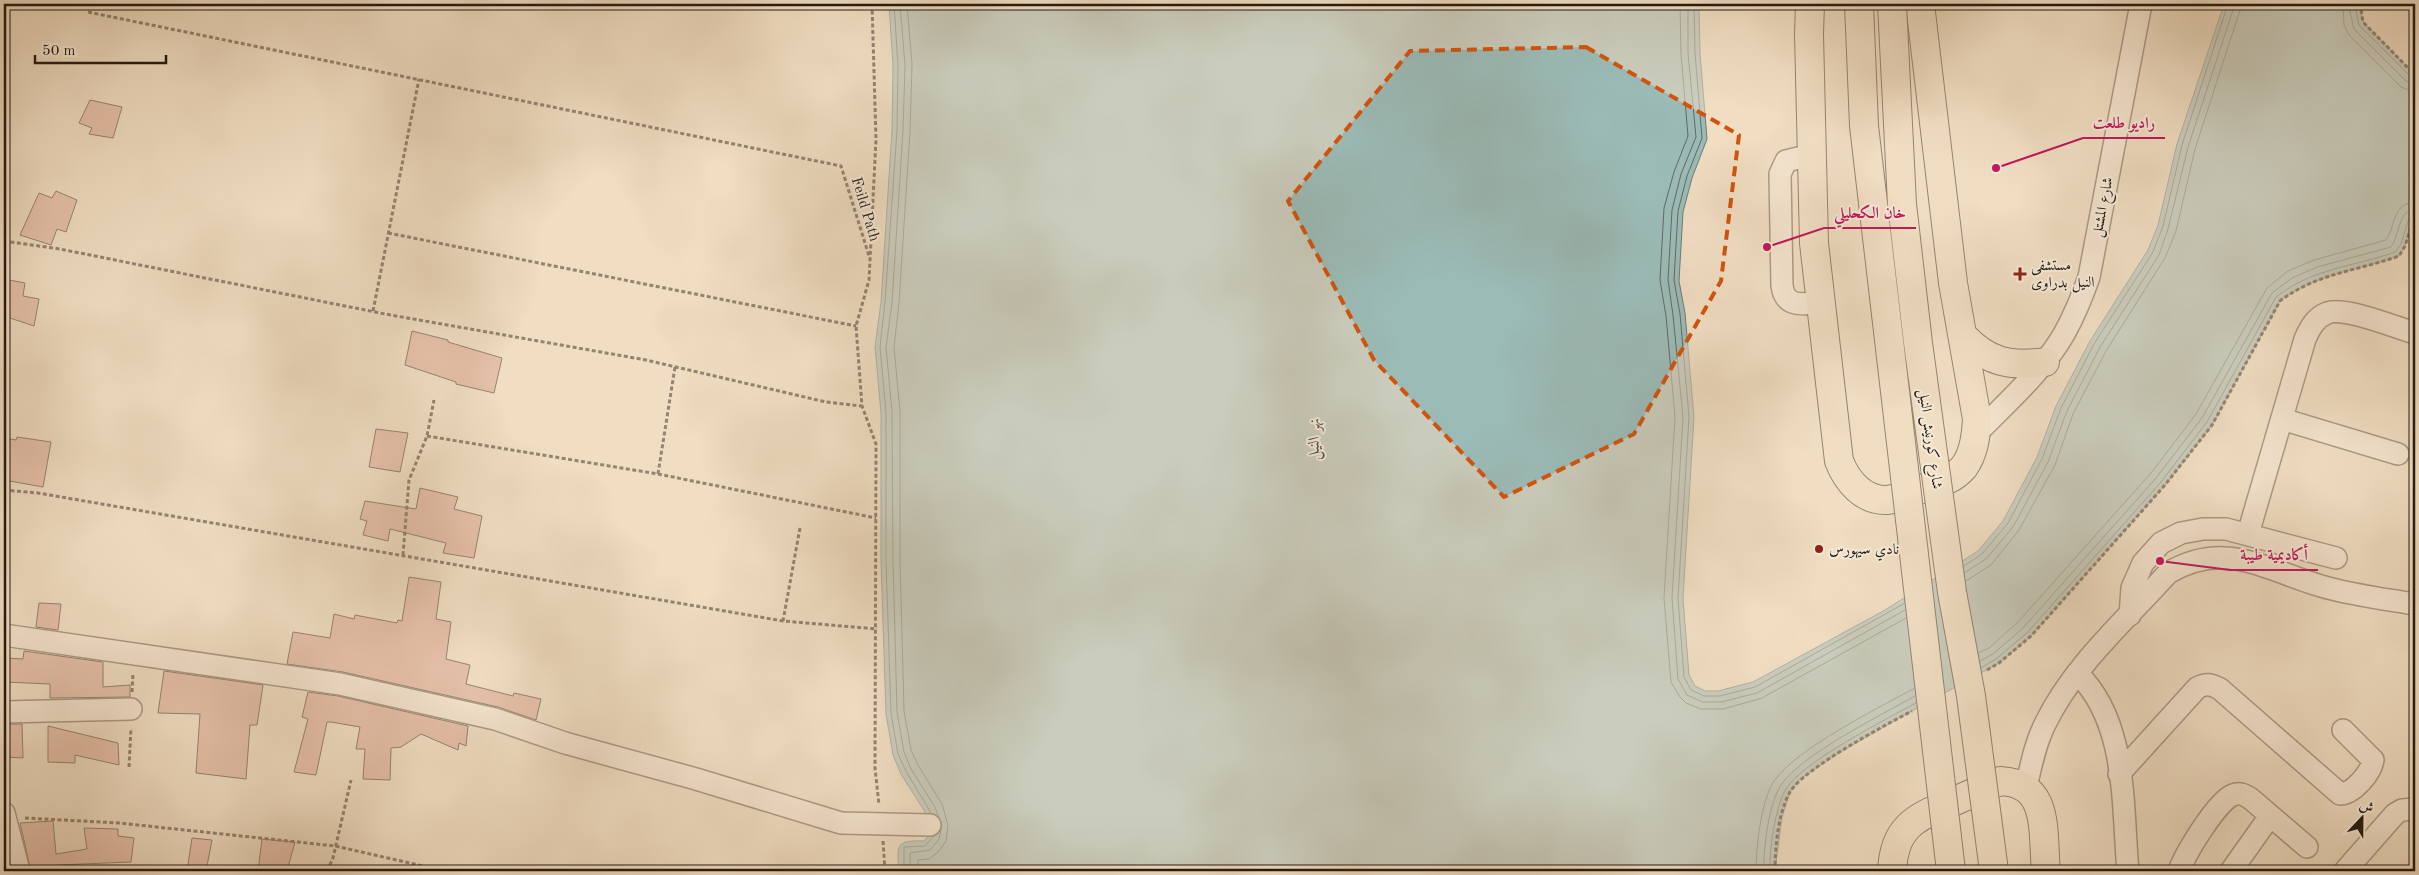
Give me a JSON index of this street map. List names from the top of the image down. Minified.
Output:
{"streets":{"highway":["شارع كورنيش النيل"],"street":["شارع المشتل"],"path":["Feild Path"]},"water":["نهر النيل"],"places":{"other":["راديو طلعت","خان الكحليلي","نادي سيهورس","أكاديمية طيبة"],"health":["مستشفى النيل بدراوى"]},"scale_bar":"50 m","north":"top"}
